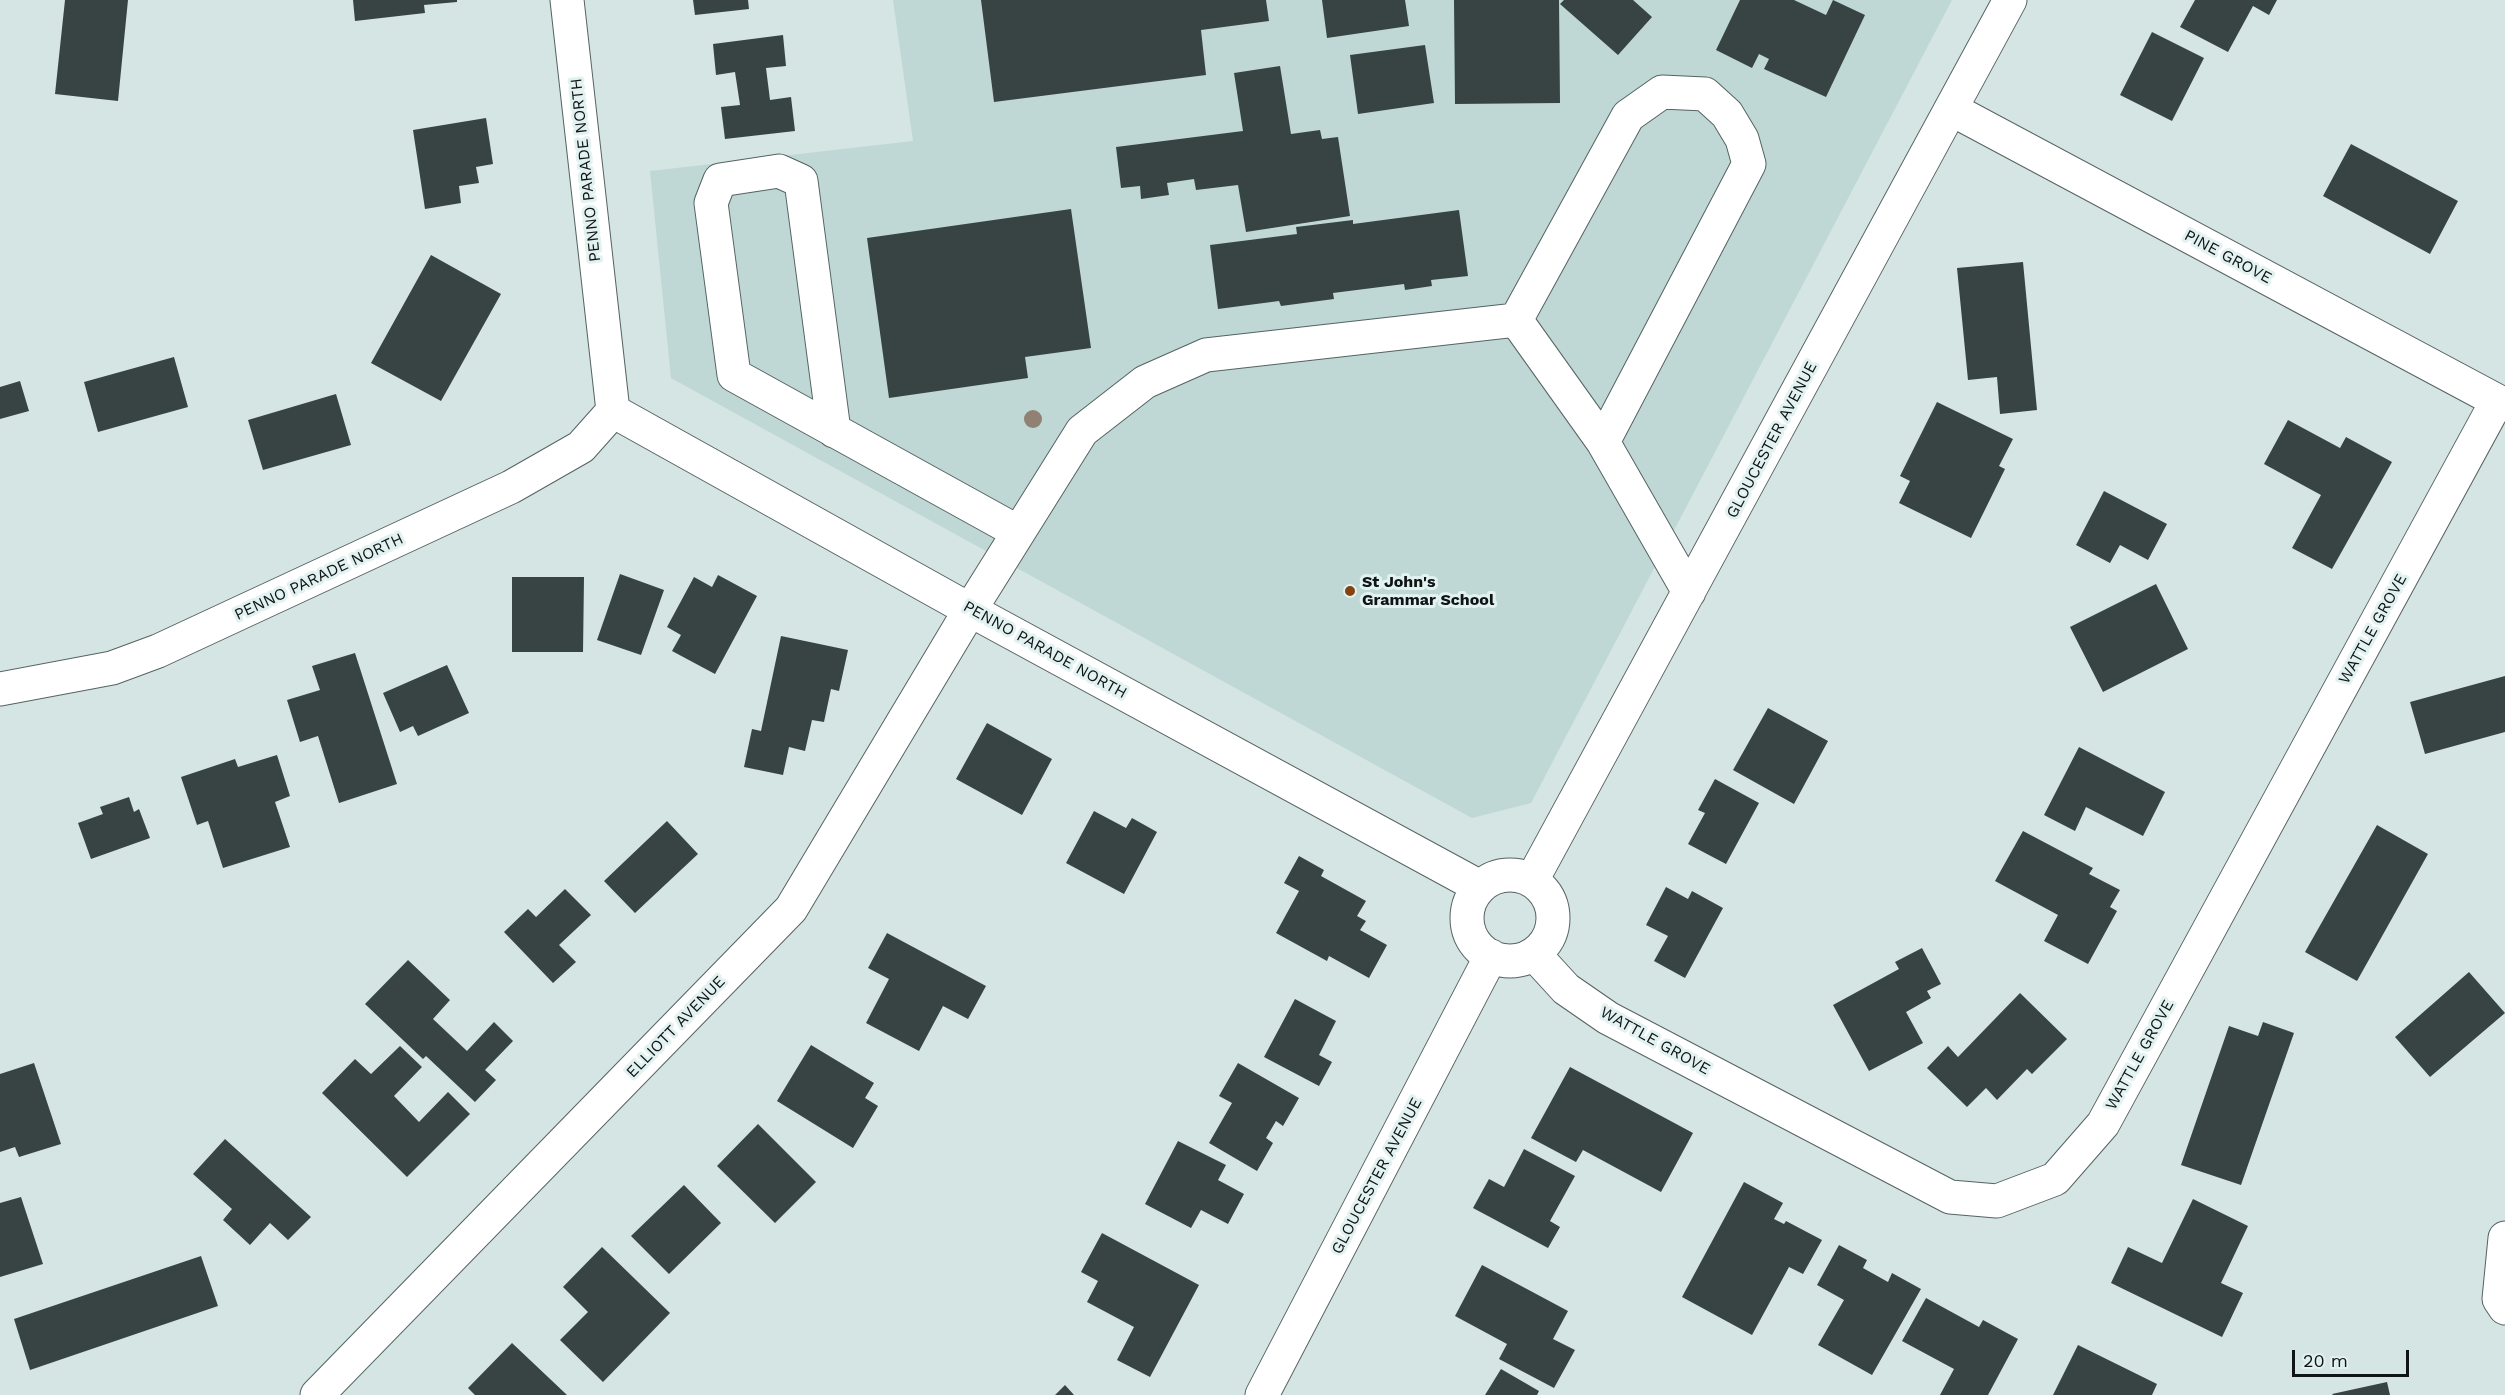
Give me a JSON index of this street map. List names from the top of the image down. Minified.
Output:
{"streets":{"street":["PENNO PARADE NORTH","PINE GROVE","GLOUCESTER AVENUE","WATTLE GROVE","ELLIOTT AVENUE"]},"crossings":[["PENNO PARADE NORTH","GLOUCESTER AVENUE"],["PENNO PARADE NORTH","WATTLE GROVE"],["PENNO PARADE NORTH","ELLIOTT AVENUE"],["PINE GROVE","GLOUCESTER AVENUE"],["PINE GROVE","WATTLE GROVE"],["GLOUCESTER AVENUE","WATTLE GROVE"]],"places":["St John's Grammar School"],"scale_bar":"20 m"}
